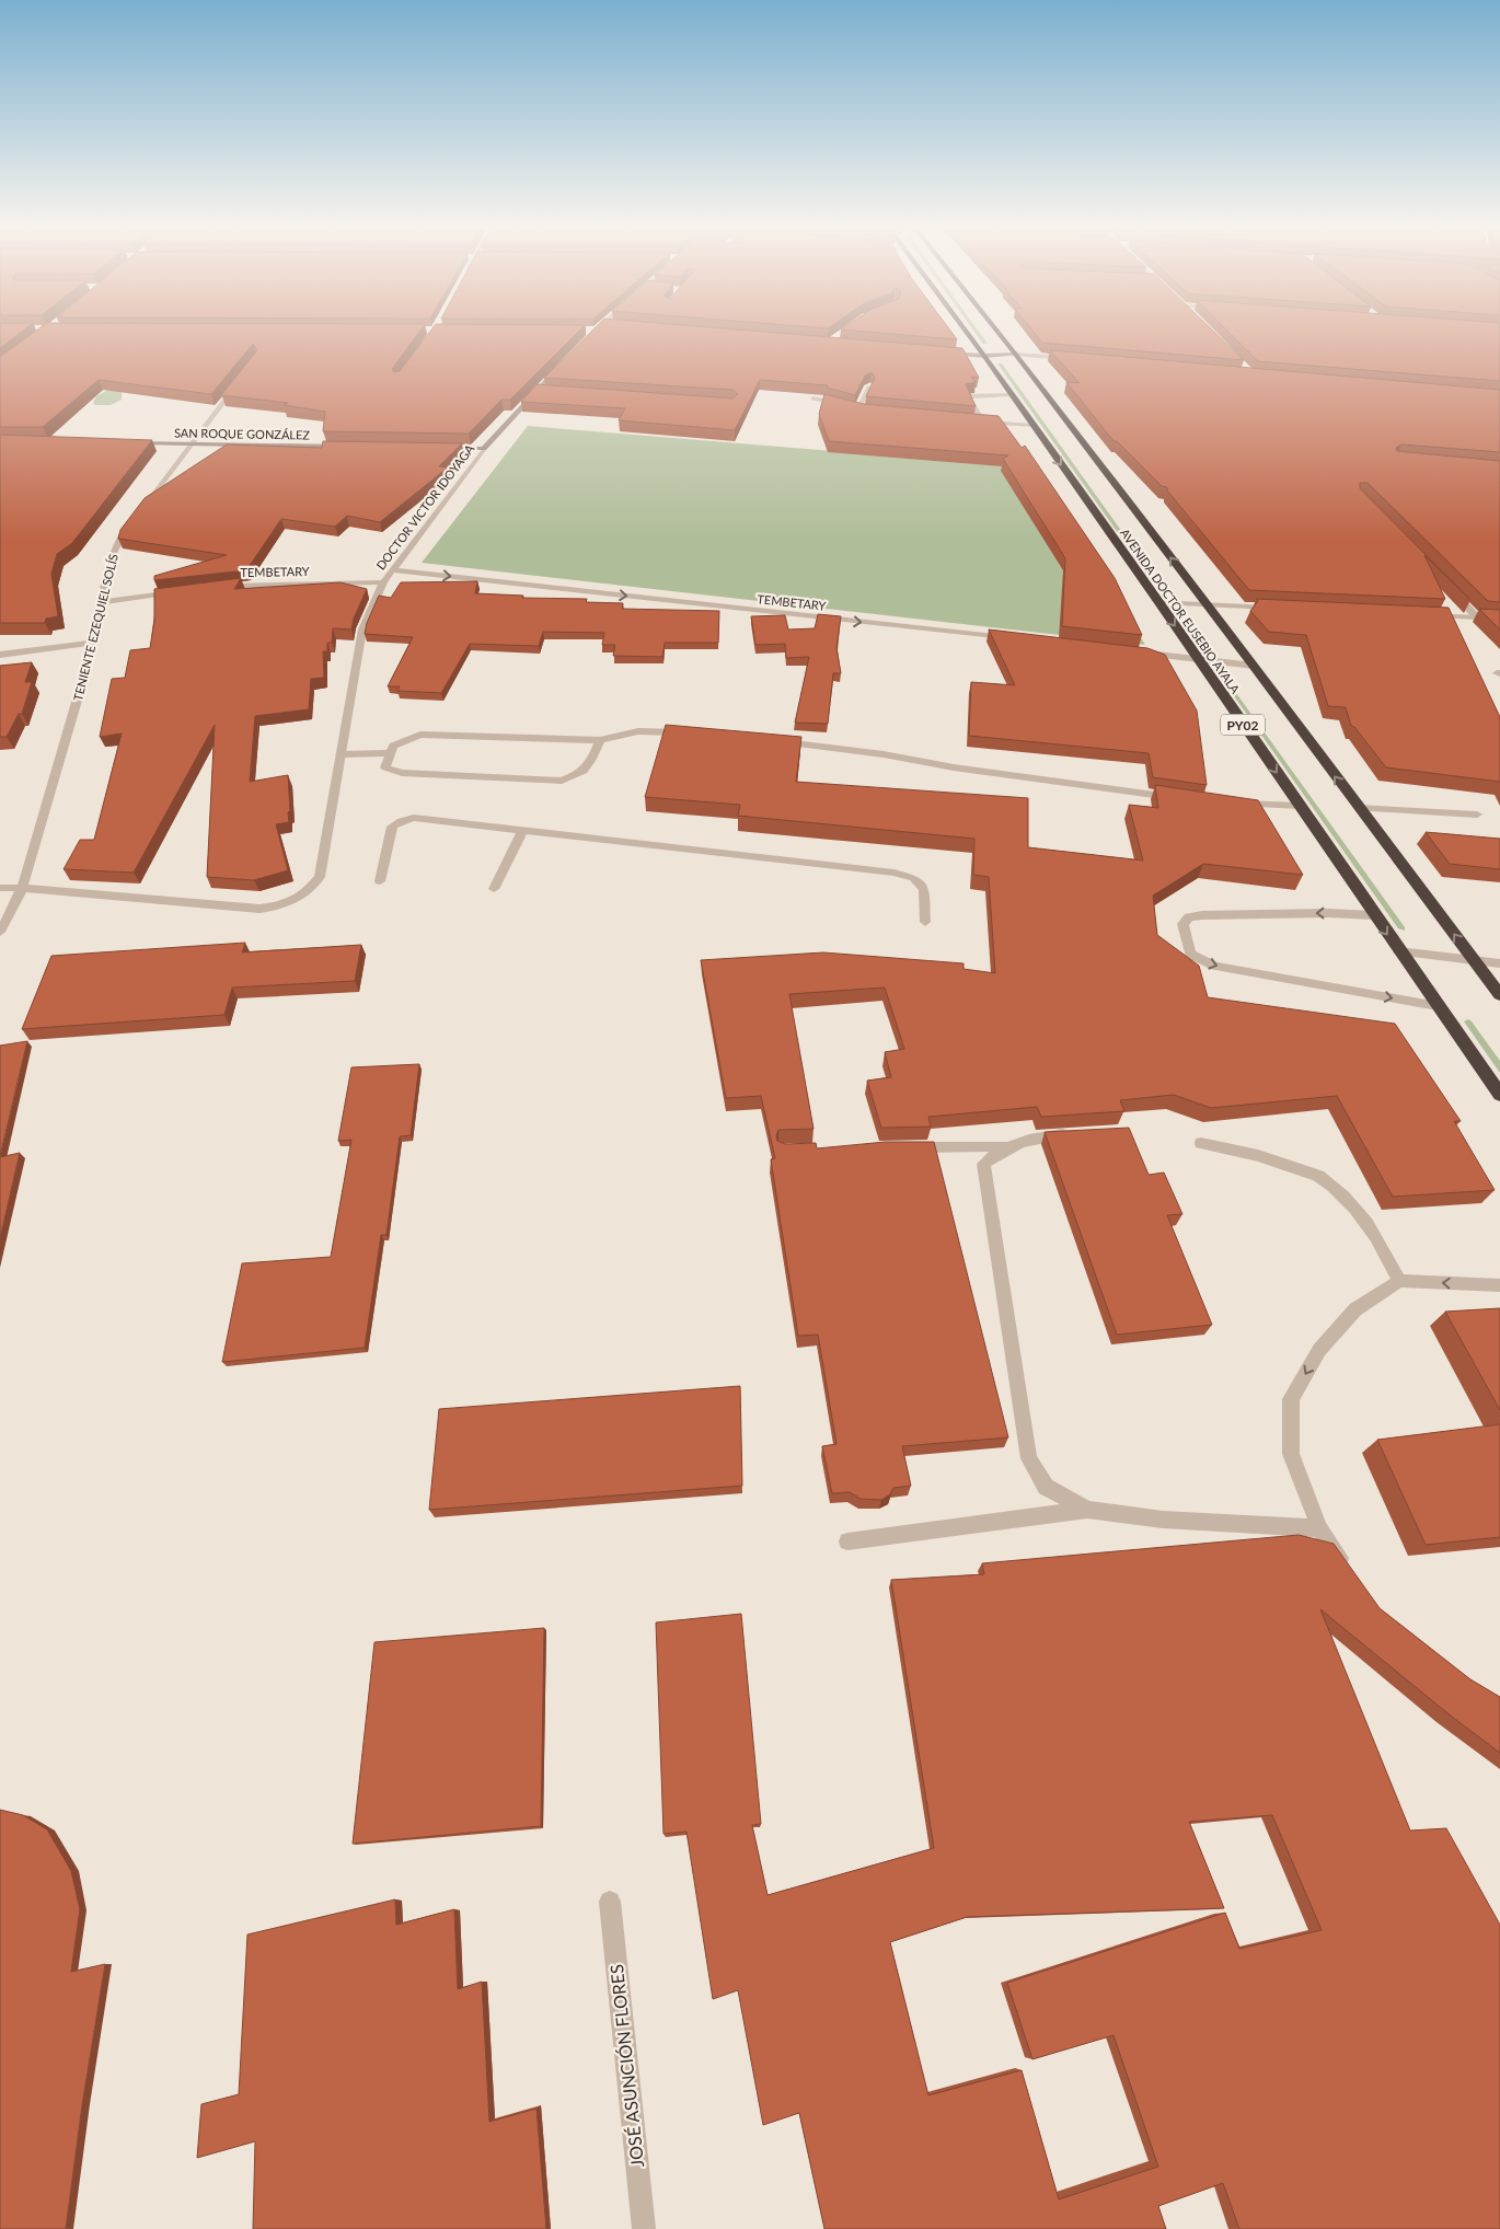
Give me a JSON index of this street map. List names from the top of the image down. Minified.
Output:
{"streets":{"highway":["AVENIDA DOCTOR EUSEBIO AYALA","PY02"],"street":["SAN ROQUE GONZÁLEZ","DOCTOR VICTOR IDOYAGA","TEMBETARY","TENIENTE EZEQUIEL SOLÍS","JOSÉ ASUNCIÓN FLORES"]},"crossings":[["SAN ROQUE GONZÁLEZ","TENIENTE EZEQUIEL SOLÍS"],["DOCTOR VICTOR IDOYAGA","TEMBETARY"],["DOCTOR VICTOR IDOYAGA","TENIENTE EZEQUIEL SOLÍS"]],"one_way":["TEMBETARY"]}
